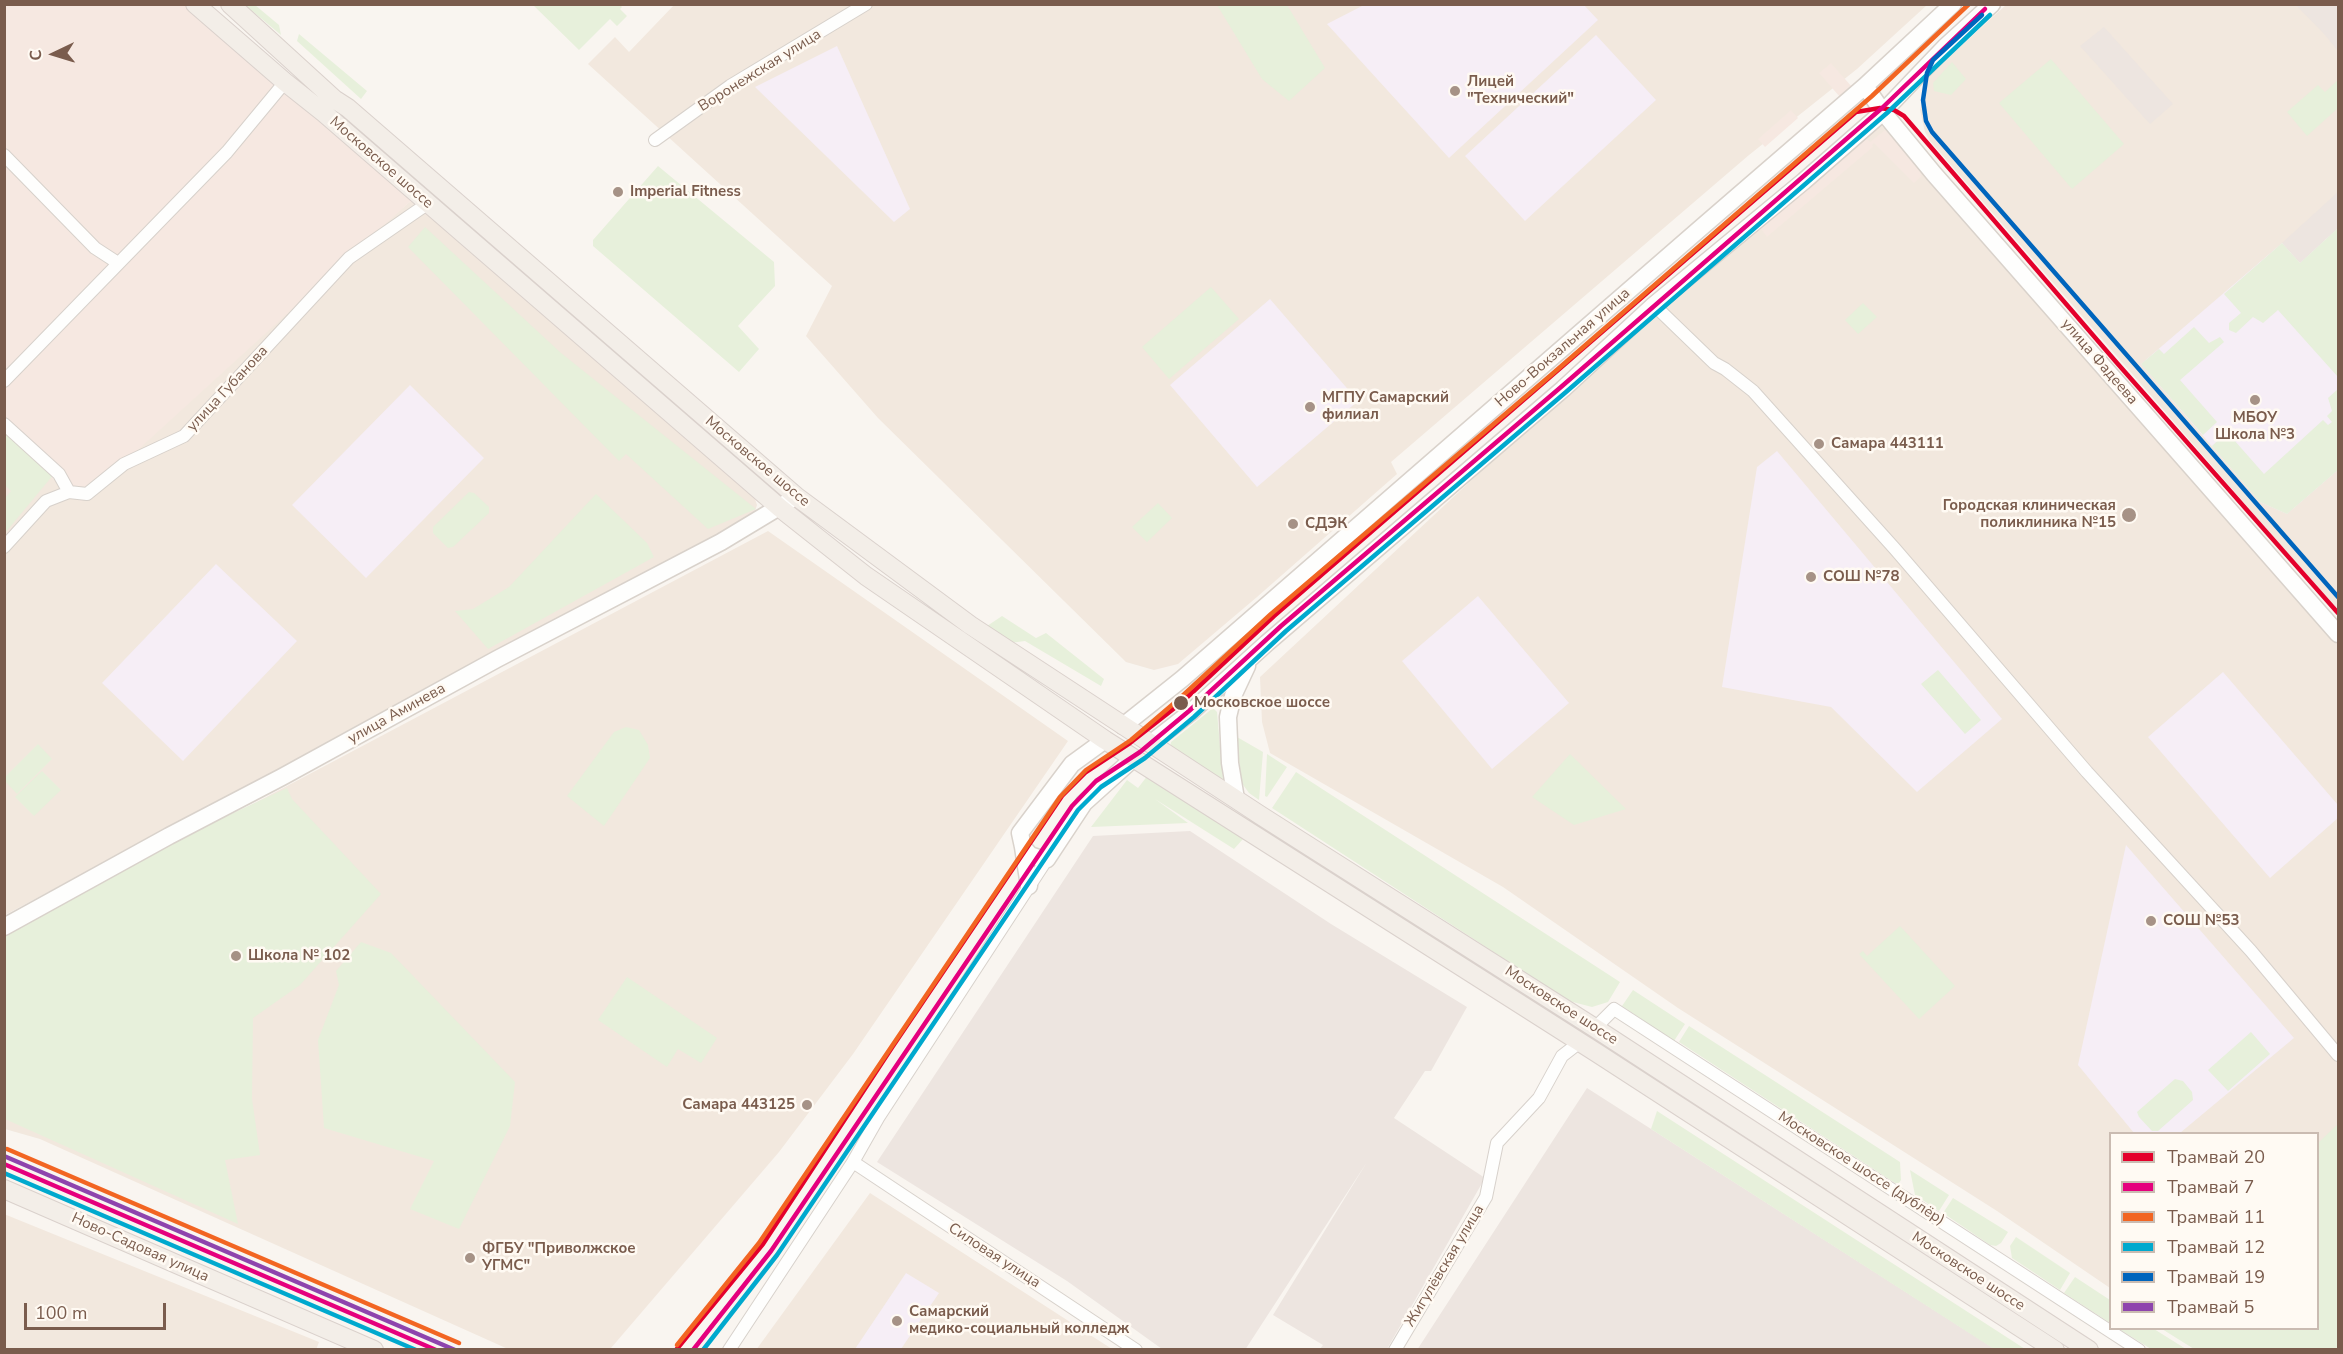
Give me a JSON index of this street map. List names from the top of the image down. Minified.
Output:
{"streets":{"main road":["Московское шоссе","Ново-Вокзальная улица","улица Фадеева","улица Аминева","Ново-Садовая улица"],"street":["Воронежская улица","улица Губанова","Московское шоссе (дублёр)","Силовая улица","Жигулёвская улица"]},"crossings":[["Московское шоссе","Ново-Вокзальная улица"],["Московское шоссе","улица Губанова"],["Московское шоссе","улица Аминева"],["Московское шоссе","Московское шоссе (дублёр)"],["Московское шоссе","Жигулёвская улица"],["Ново-Вокзальная улица","улица Фадеева"],["Ново-Вокзальная улица","Силовая улица"],["Московское шоссе (дублёр)","Жигулёвская улица"]],"places":["Лицей \"Технический\"","Imperial Fitness","МБОУ Школа №3","МГПУ Самарский филиал","Самара 443111","Городская клиническая поликлиника №15","СДЭК","СОШ №78","Московское шоссе","СОШ №53","Школа № 102","Самара 443125","ФГБУ \"Приволжское УГМС\"","Самарский медико-социальный колледж"],"lines":["tram line 11","tram line 7","tram line 12","tram line 19","tram line 20","tram line 5"],"legend":["Трамвай 20","Трамвай 7","Трамвай 11","Трамвай 12","Трамвай 19","Трамвай 5"],"scale_bar":"100 m","north":"left"}
